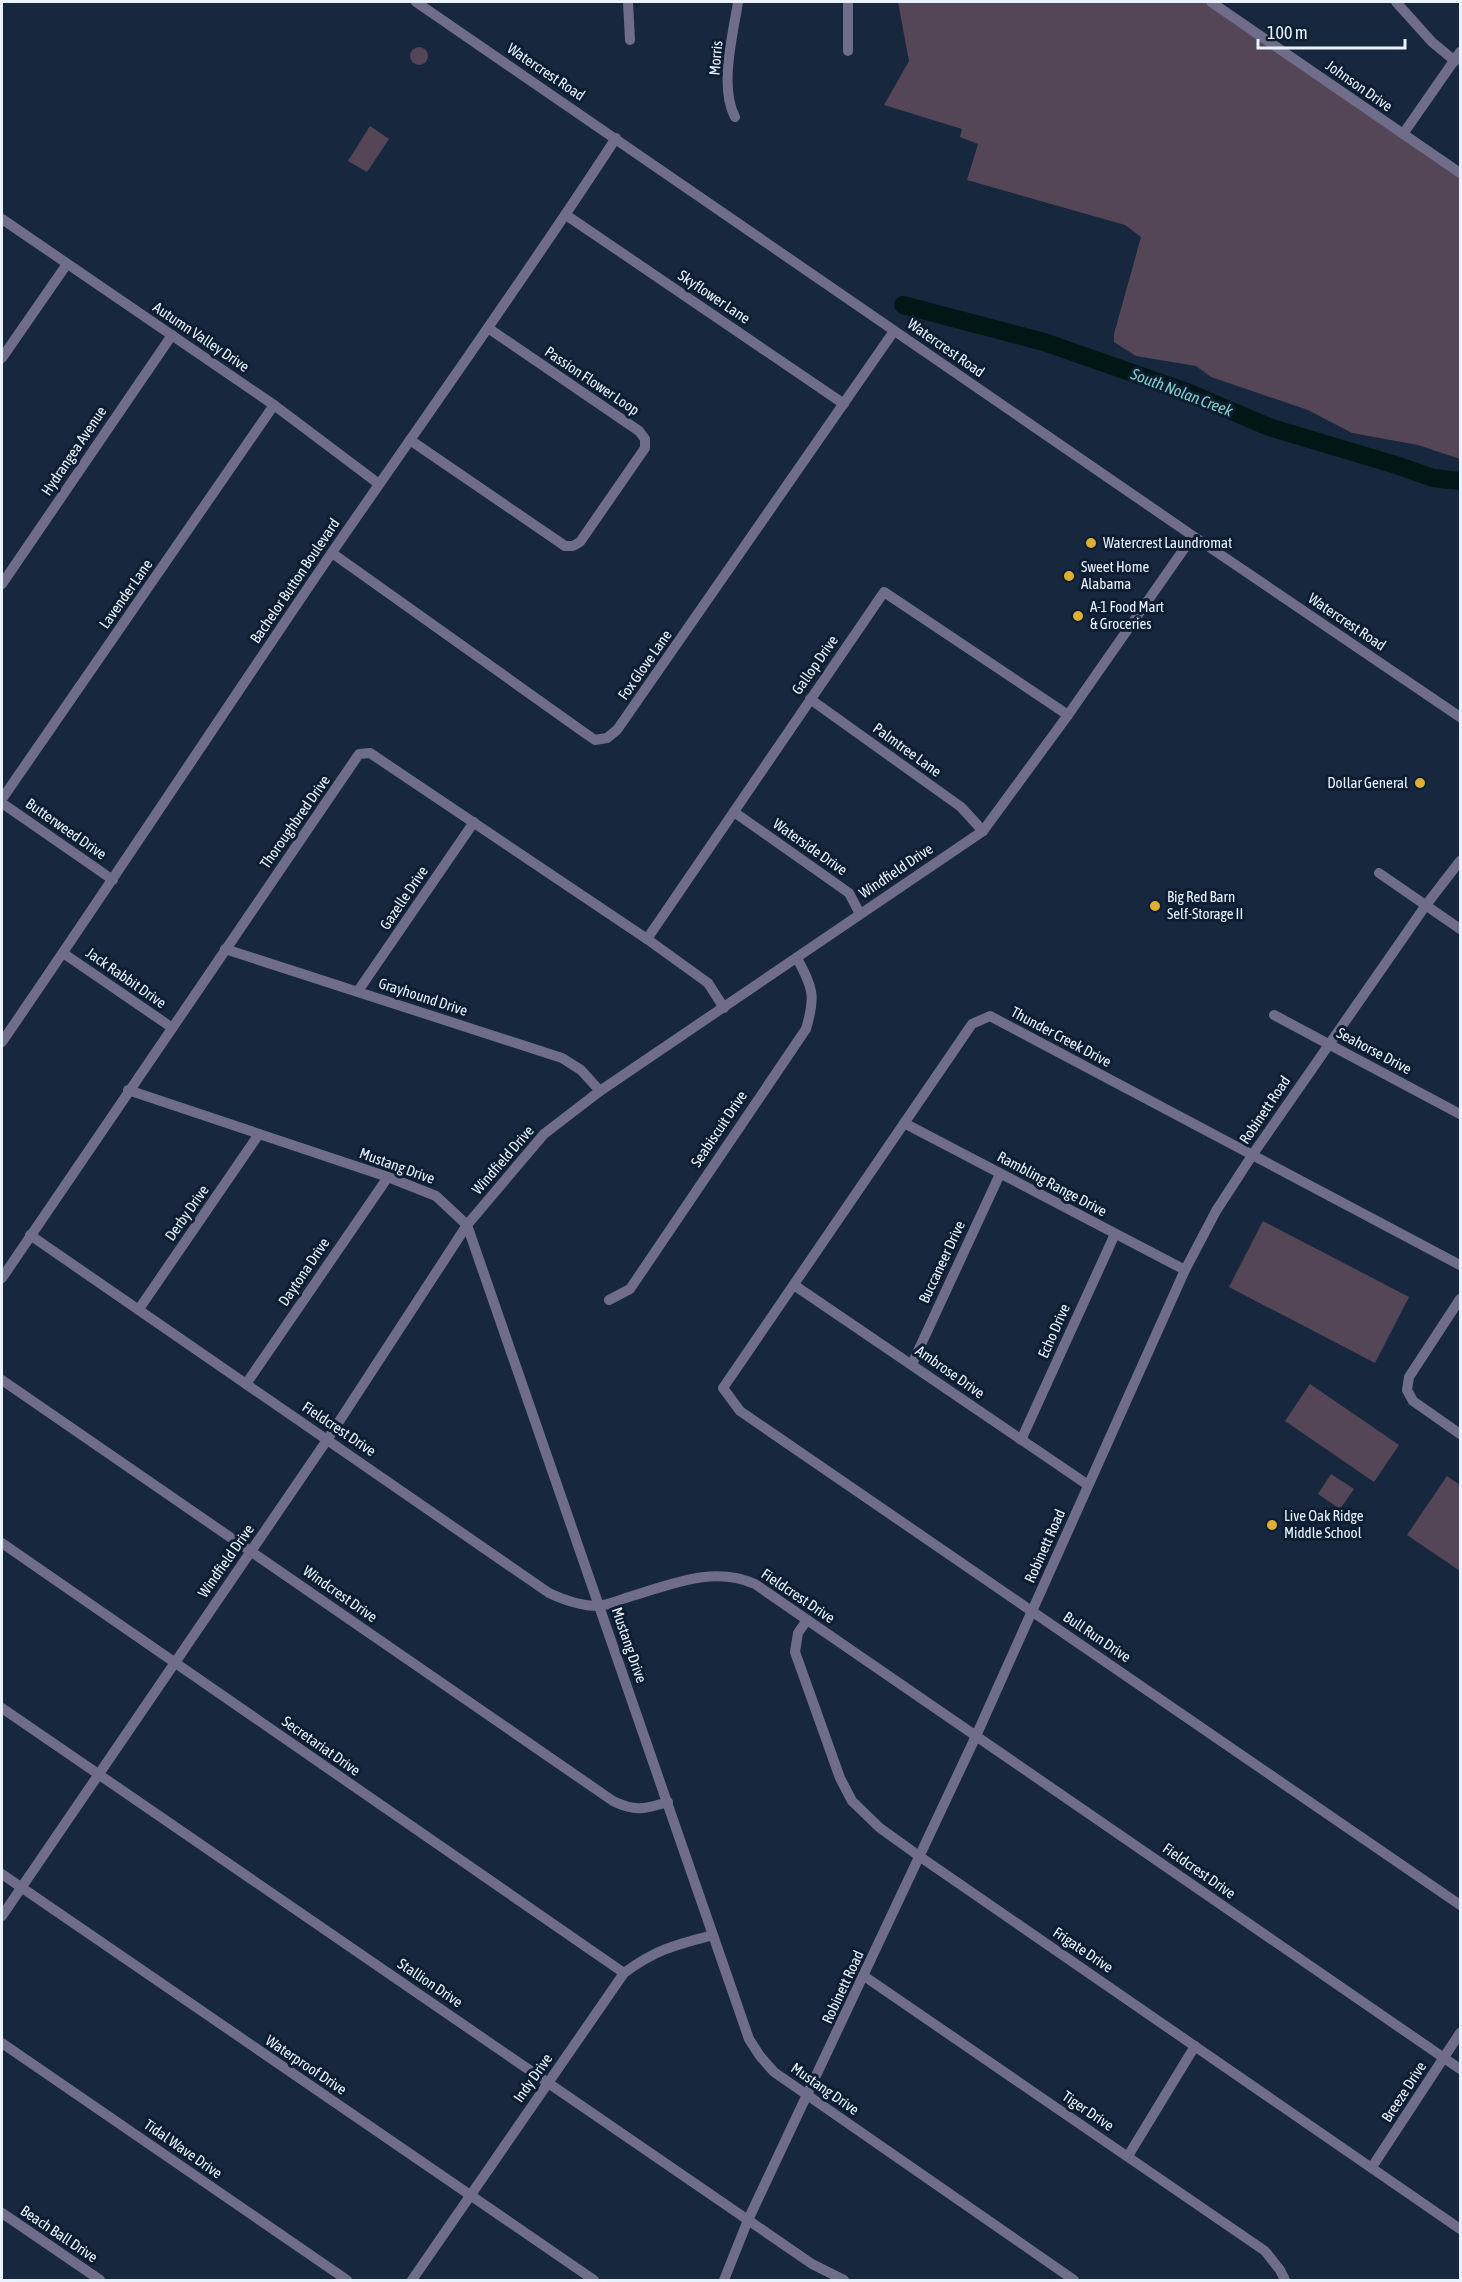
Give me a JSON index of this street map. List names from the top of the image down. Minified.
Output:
{"streets":{"street":["Morris","Watercrest Road","Johnson Drive","Skyflower Lane","Autumn Valley Drive","Passion Flower Loop","Hydrangea Avenue","Bachelor Button Boulevard","Lavender Lane","Fox Glove Lane","Gallop Drive","Palmtree Lane","Thoroughbred Drive","Butterweed Drive","Waterside Drive","Windfield Drive","Gazelle Drive","Jack Rabbit Drive","Grayhound Drive","Thunder Creek Drive","Seahorse Drive","Robinett Road","Seabiscuit Drive","Mustang Drive","Rambling Range Drive","Derby Drive","Buccaneer Drive","Daytona Drive","Echo Drive","Ambrose Drive","Fieldcrest Drive","Windcrest Drive","Bull Run Drive","Secretariat Drive","Frigate Drive","Stallion Drive","Waterproof Drive","Indy Drive","Breeze Drive","Tiger Drive","Tidal Wave Drive","Beach Ball Drive"]},"crossings":[["Watercrest Road","Bachelor Button Boulevard"],["Watercrest Road","Fox Glove Lane"],["Watercrest Road","Windfield Drive"],["Skyflower Lane","Bachelor Button Boulevard"],["Skyflower Lane","Fox Glove Lane"],["Autumn Valley Drive","Hydrangea Avenue"],["Autumn Valley Drive","Bachelor Button Boulevard"],["Autumn Valley Drive","Lavender Lane"],["Passion Flower Loop","Bachelor Button Boulevard"],["Bachelor Button Boulevard","Fox Glove Lane"],["Bachelor Button Boulevard","Butterweed Drive"],["Bachelor Button Boulevard","Jack Rabbit Drive"],["Lavender Lane","Butterweed Drive"],["Gallop Drive","Palmtree Lane"],["Gallop Drive","Thoroughbred Drive"],["Gallop Drive","Waterside Drive"],["Gallop Drive","Windfield Drive"],["Palmtree Lane","Windfield Drive"],["Thoroughbred Drive","Windfield Drive"],["Thoroughbred Drive","Gazelle Drive"],["Thoroughbred Drive","Jack Rabbit Drive"],["Thoroughbred Drive","Grayhound Drive"],["Thoroughbred Drive","Mustang Drive"],["Thoroughbred Drive","Fieldcrest Drive"],["Waterside Drive","Windfield Drive"],["Windfield Drive","Grayhound Drive"],["Windfield Drive","Seabiscuit Drive"],["Windfield Drive","Mustang Drive"],["Windfield Drive","Fieldcrest Drive"],["Windfield Drive","Windcrest Drive"],["Windfield Drive","Secretariat Drive"],["Windfield Drive","Stallion Drive"],["Windfield Drive","Waterproof Drive"],["Gazelle Drive","Grayhound Drive"],["Thunder Creek Drive","Robinett Road"],["Thunder Creek Drive","Rambling Range Drive"],["Thunder Creek Drive","Ambrose Drive"],["Thunder Creek Drive","Bull Run Drive"],["Seahorse Drive","Robinett Road"],["Robinett Road","Mustang Drive"],["Robinett Road","Rambling Range Drive"],["Robinett Road","Ambrose Drive"],["Robinett Road","Fieldcrest Drive"],["Robinett Road","Bull Run Drive"],["Robinett Road","Frigate Drive"],["Robinett Road","Stallion Drive"],["Robinett Road","Tiger Drive"],["Mustang Drive","Derby Drive"],["Mustang Drive","Daytona Drive"],["Mustang Drive","Fieldcrest Drive"],["Mustang Drive","Windcrest Drive"],["Mustang Drive","Indy Drive"],["Rambling Range Drive","Buccaneer Drive"],["Rambling Range Drive","Echo Drive"],["Derby Drive","Fieldcrest Drive"],["Buccaneer Drive","Ambrose Drive"],["Daytona Drive","Fieldcrest Drive"],["Echo Drive","Ambrose Drive"],["Fieldcrest Drive","Frigate Drive"],["Fieldcrest Drive","Breeze Drive"],["Secretariat Drive","Indy Drive"],["Frigate Drive","Breeze Drive"],["Stallion Drive","Indy Drive"],["Waterproof Drive","Indy Drive"]],"water":["South Nolan Creek"],"places":["Watercrest Laundromat","Sweet Home Alabama","A-1 Food Mart & Groceries","Dollar General","Big Red Barn Self-Storage II","Live Oak Ridge Middle School"],"scale_bar":"100 m"}
